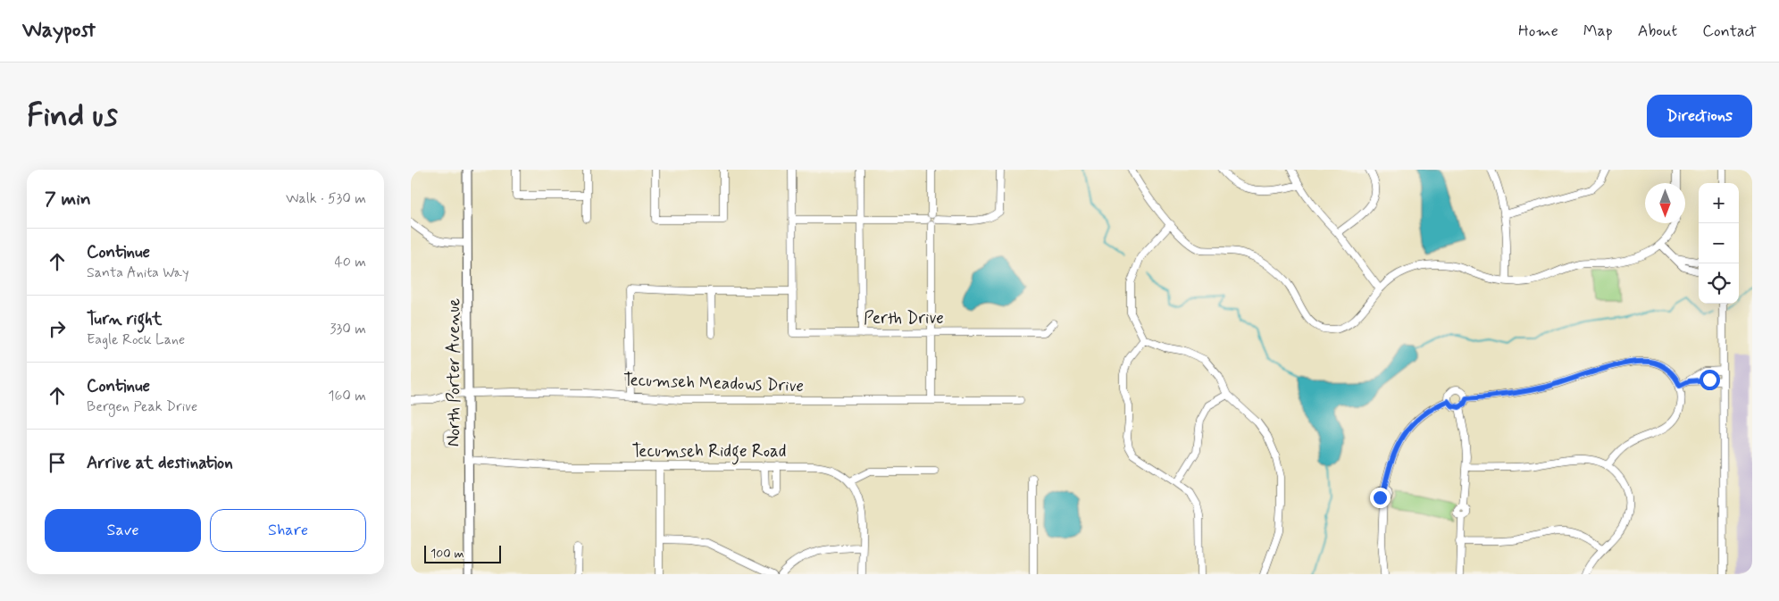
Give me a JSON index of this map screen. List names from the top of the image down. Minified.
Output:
{"streets":{"main road":["North Porter Avenue"],"street":["Perth Drive","Tecumseh Meadows Drive","Tecumseh Ridge Road"]},"crossings":[["North Porter Avenue","Tecumseh Meadows Drive"],["North Porter Avenue","Tecumseh Ridge Road"]],"scale_bar":"100 m","north":"bottom","page":{"header":"Waypost","nav":["Home","Map","About","Contact"],"buttons":["Directions",["Save","Share"]],"title":"Find us","heading":["7 min","Walk · 530 m"],"map_buttons":["+","−"],"list":[["Continue","Santa Anita Way","40 m"],["Turn right","Eagle Rock Lane","330 m"],["Continue","Bergen Peak Drive","160 m"],"Arrive at destination"],"scale":"100 m"}}
